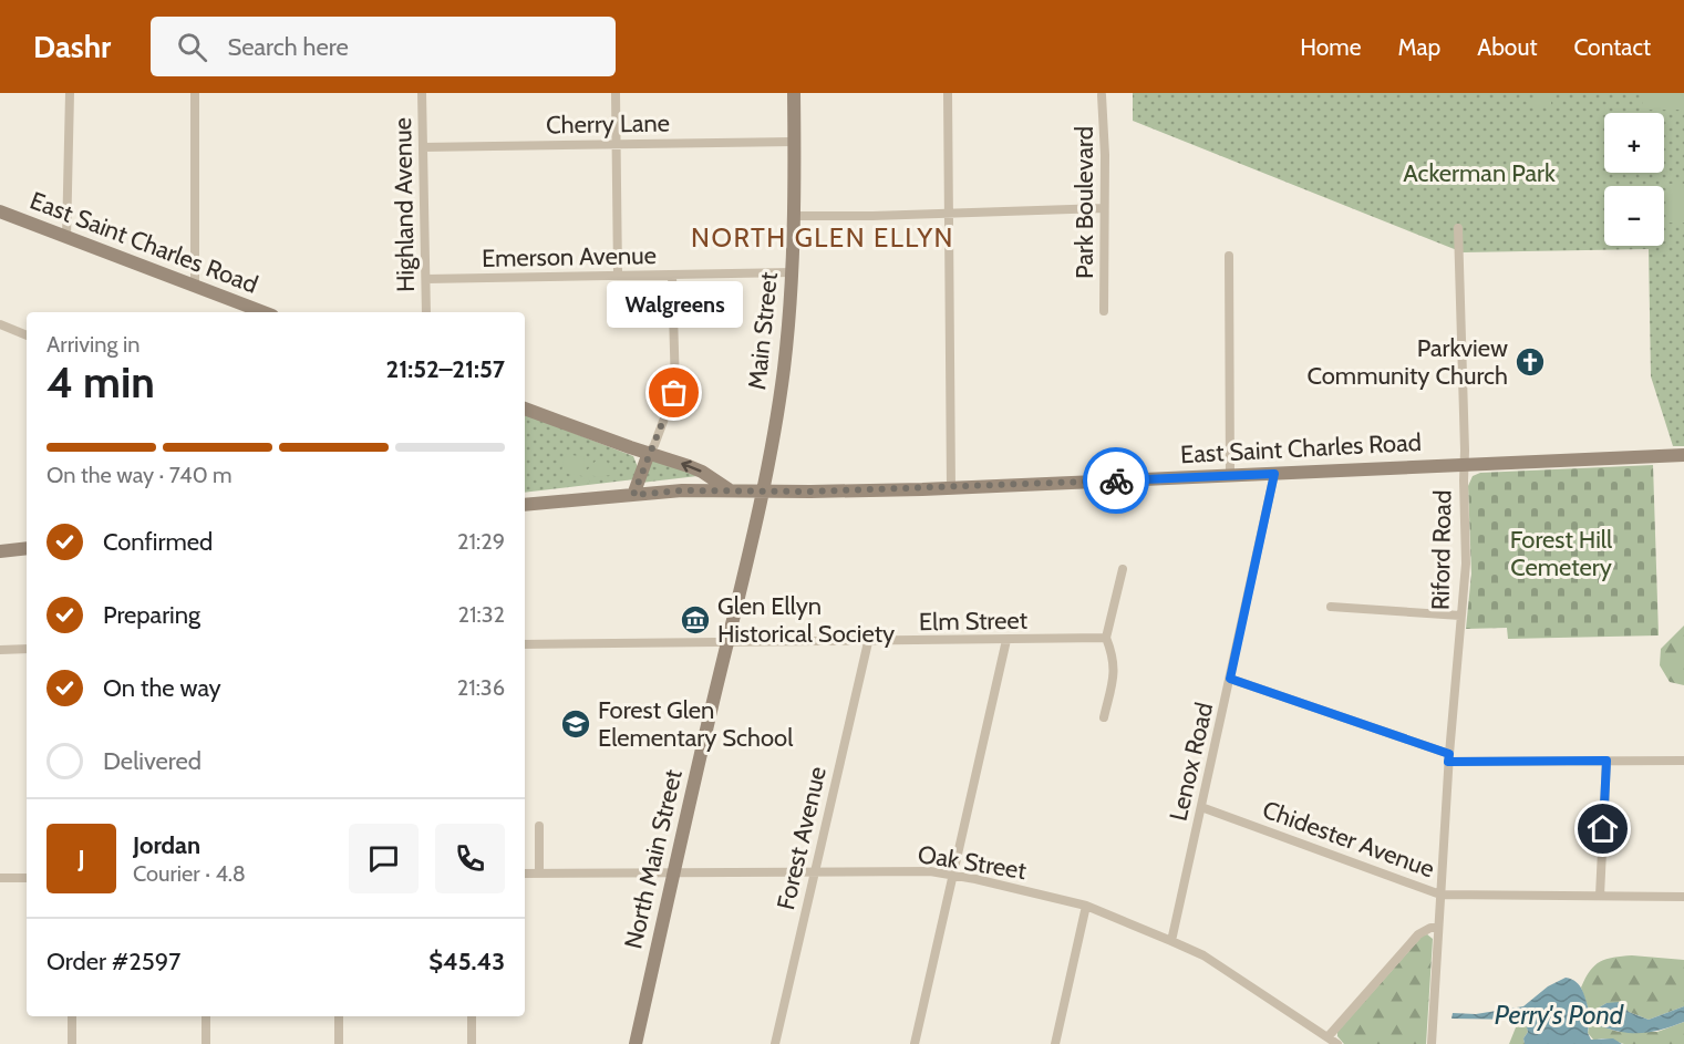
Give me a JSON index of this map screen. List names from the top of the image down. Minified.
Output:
{"streets":{"street":["Cherry Lane","Park Boulevard","Highland Avenue","East Saint Charles Road","Emerson Avenue","Main Street","Riford Road","Elm Street","Lenox Road","Forest Avenue","Chidester Avenue","North Main Street","Oak Street"]},"crossings":[["Cherry Lane","Highland Avenue"],["Cherry Lane","Main Street"],["Highland Avenue","Emerson Avenue"],["East Saint Charles Road","Main Street"],["East Saint Charles Road","Riford Road"],["East Saint Charles Road","Lenox Road"],["East Saint Charles Road","North Main Street"],["Emerson Avenue","Main Street"],["Main Street","North Main Street"],["Riford Road","Chidester Avenue"],["Elm Street","Forest Avenue"],["Elm Street","North Main Street"],["Lenox Road","Chidester Avenue"],["Lenox Road","Oak Street"],["Forest Avenue","Oak Street"],["North Main Street","Oak Street"]],"districts":["NORTH GLEN ELLYN"],"water":["Perry's Pond"],"parks":["Ackerman Park","Forest Hill Cemetery"],"places":{"church":["Parkview Community Church"],"other":["Walgreens"],"museum":["Glen Ellyn Historical Society"],"school or university":["Forest Glen Elementary School"]},"page":{"header":"Dashr","search":"Search here","nav":["Home","Map","About","Contact"],"map_buttons":["+","−"],"bubble":"Walgreens","heading":["4 min","Arriving in","21:52–21:57"],"panel":["Jordan","Courier · 4.8","Order #2597","$45.43"],"bar":"On the way · 740 m","list":[["Confirmed","21:29"],["Preparing","21:32"],["On the way","21:36"],"Delivered"],"round":"J"}}
